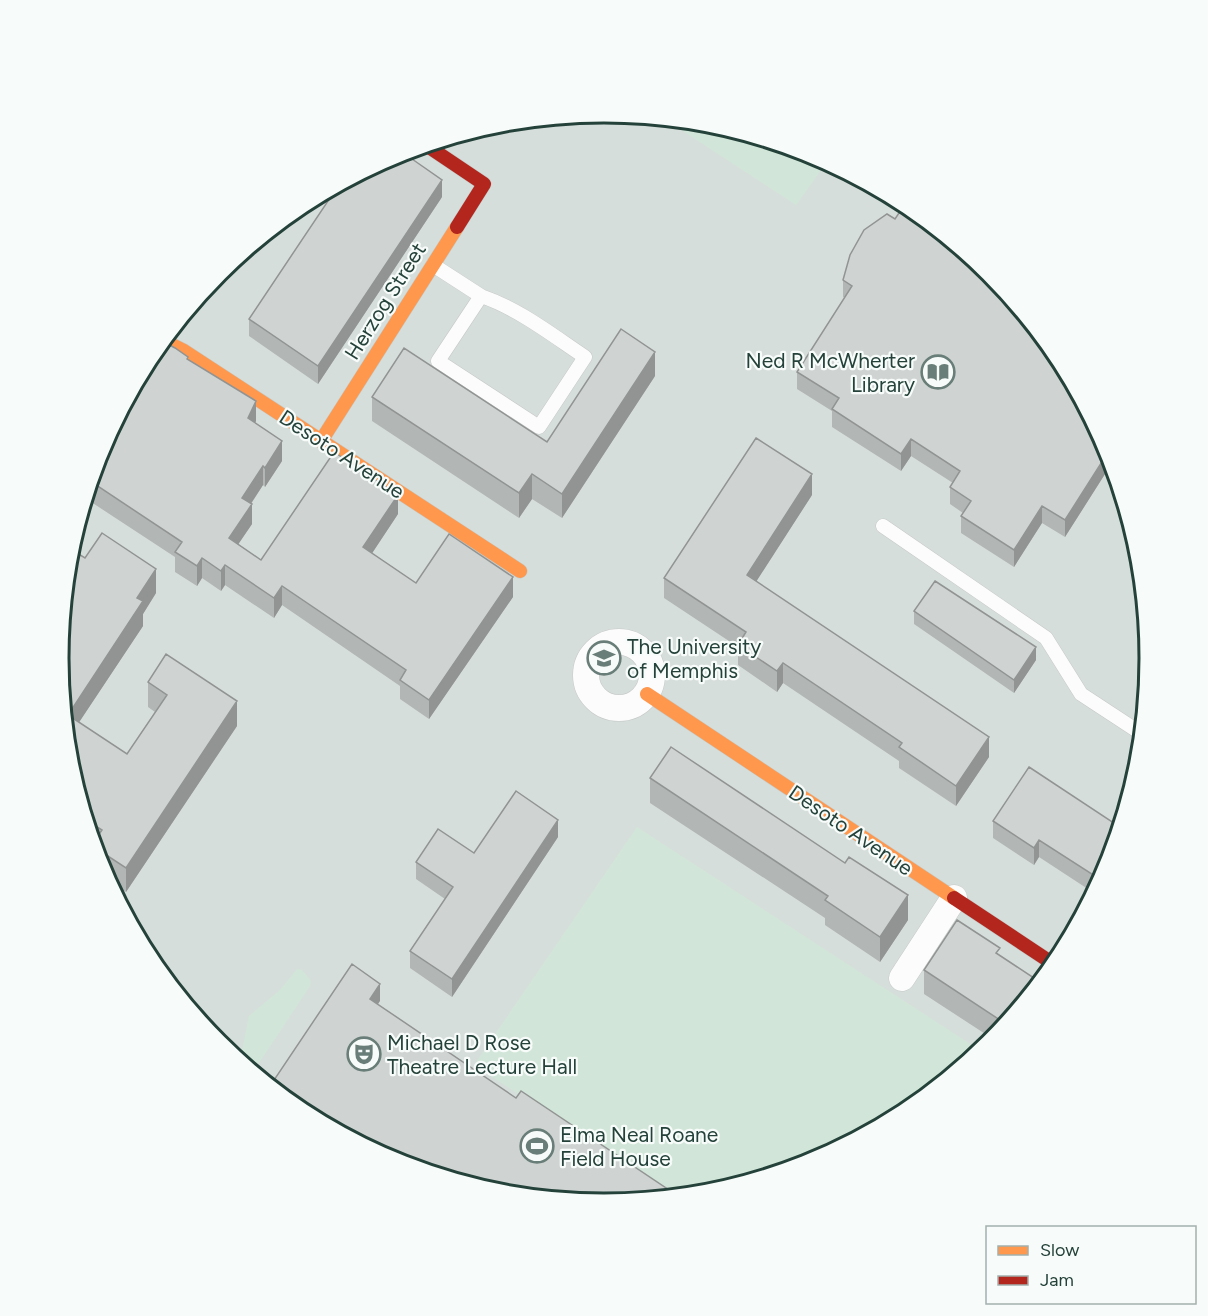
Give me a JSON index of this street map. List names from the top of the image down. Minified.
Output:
{"streets":{"street":["Herzog Street","Desoto Avenue"]},"crossings":[["Herzog Street","Desoto Avenue"]],"places":{"library":["Ned R McWherter Library"],"school or university":["The University of Memphis"],"theatre":["Michael D Rose Theatre Lecture Hall"],"sports":["Elma Neal Roane Field House"]},"legend":["Slow","Jam"]}
